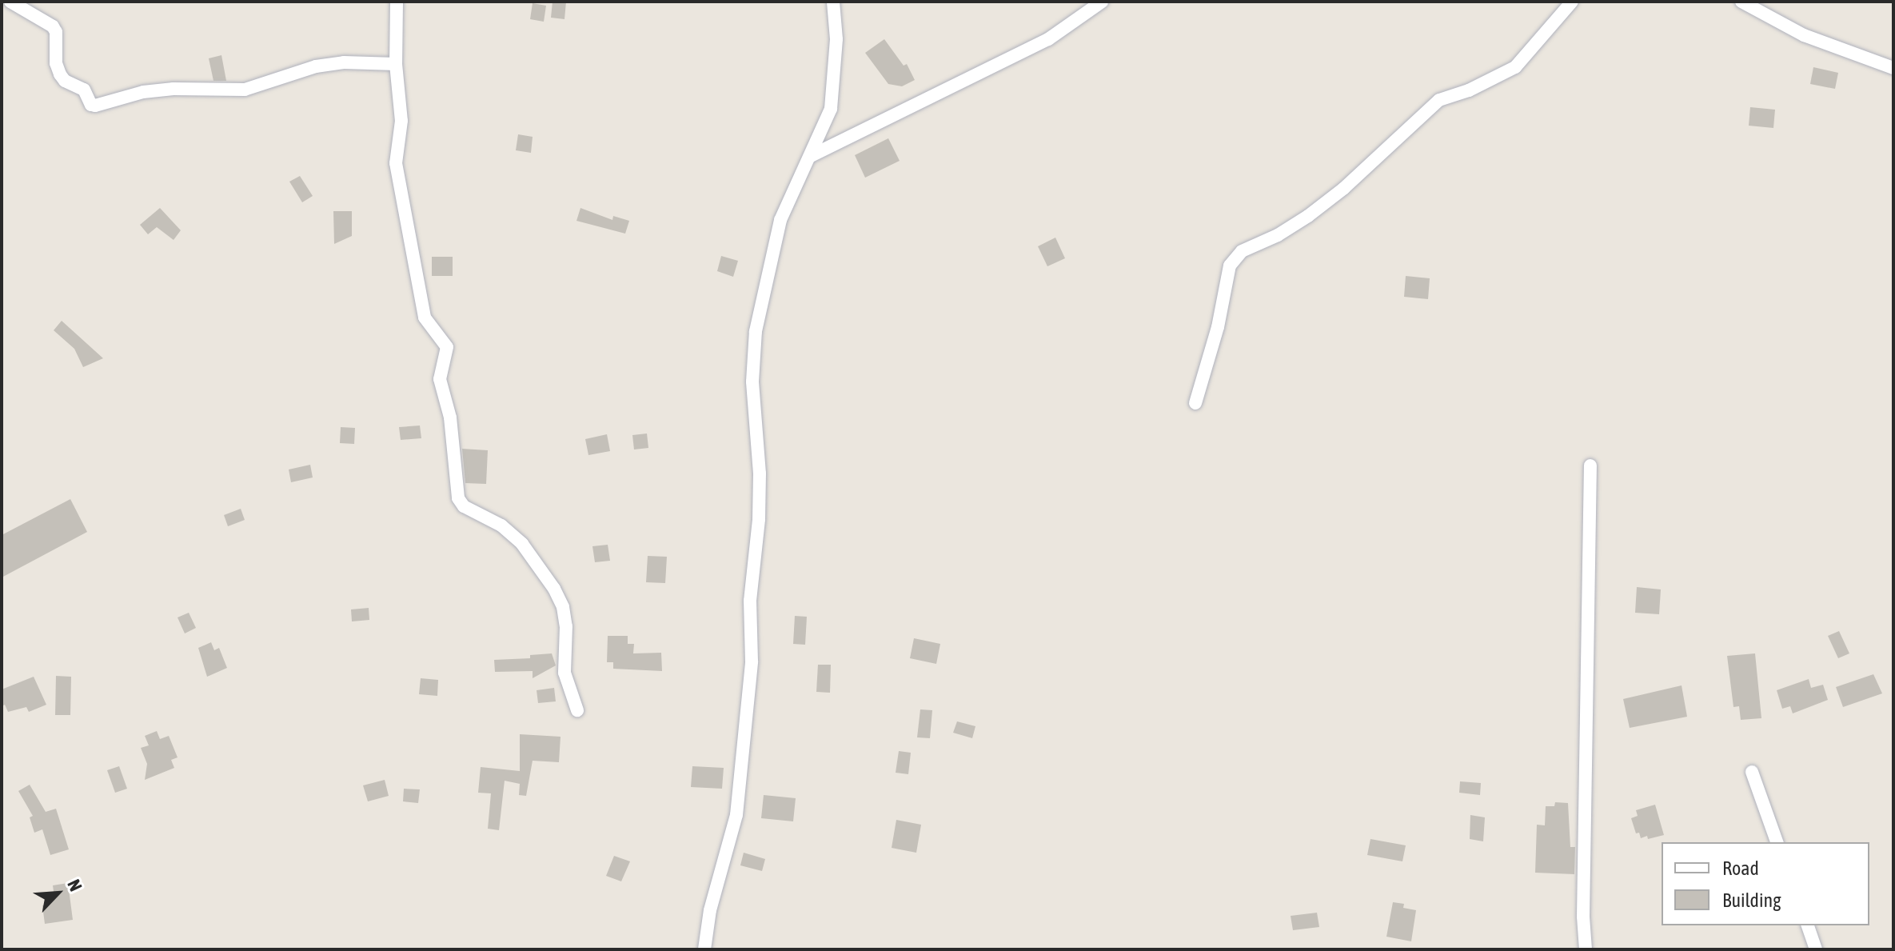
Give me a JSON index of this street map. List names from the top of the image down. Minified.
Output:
{"legend":["Road","Building"],"north":"top right"}
